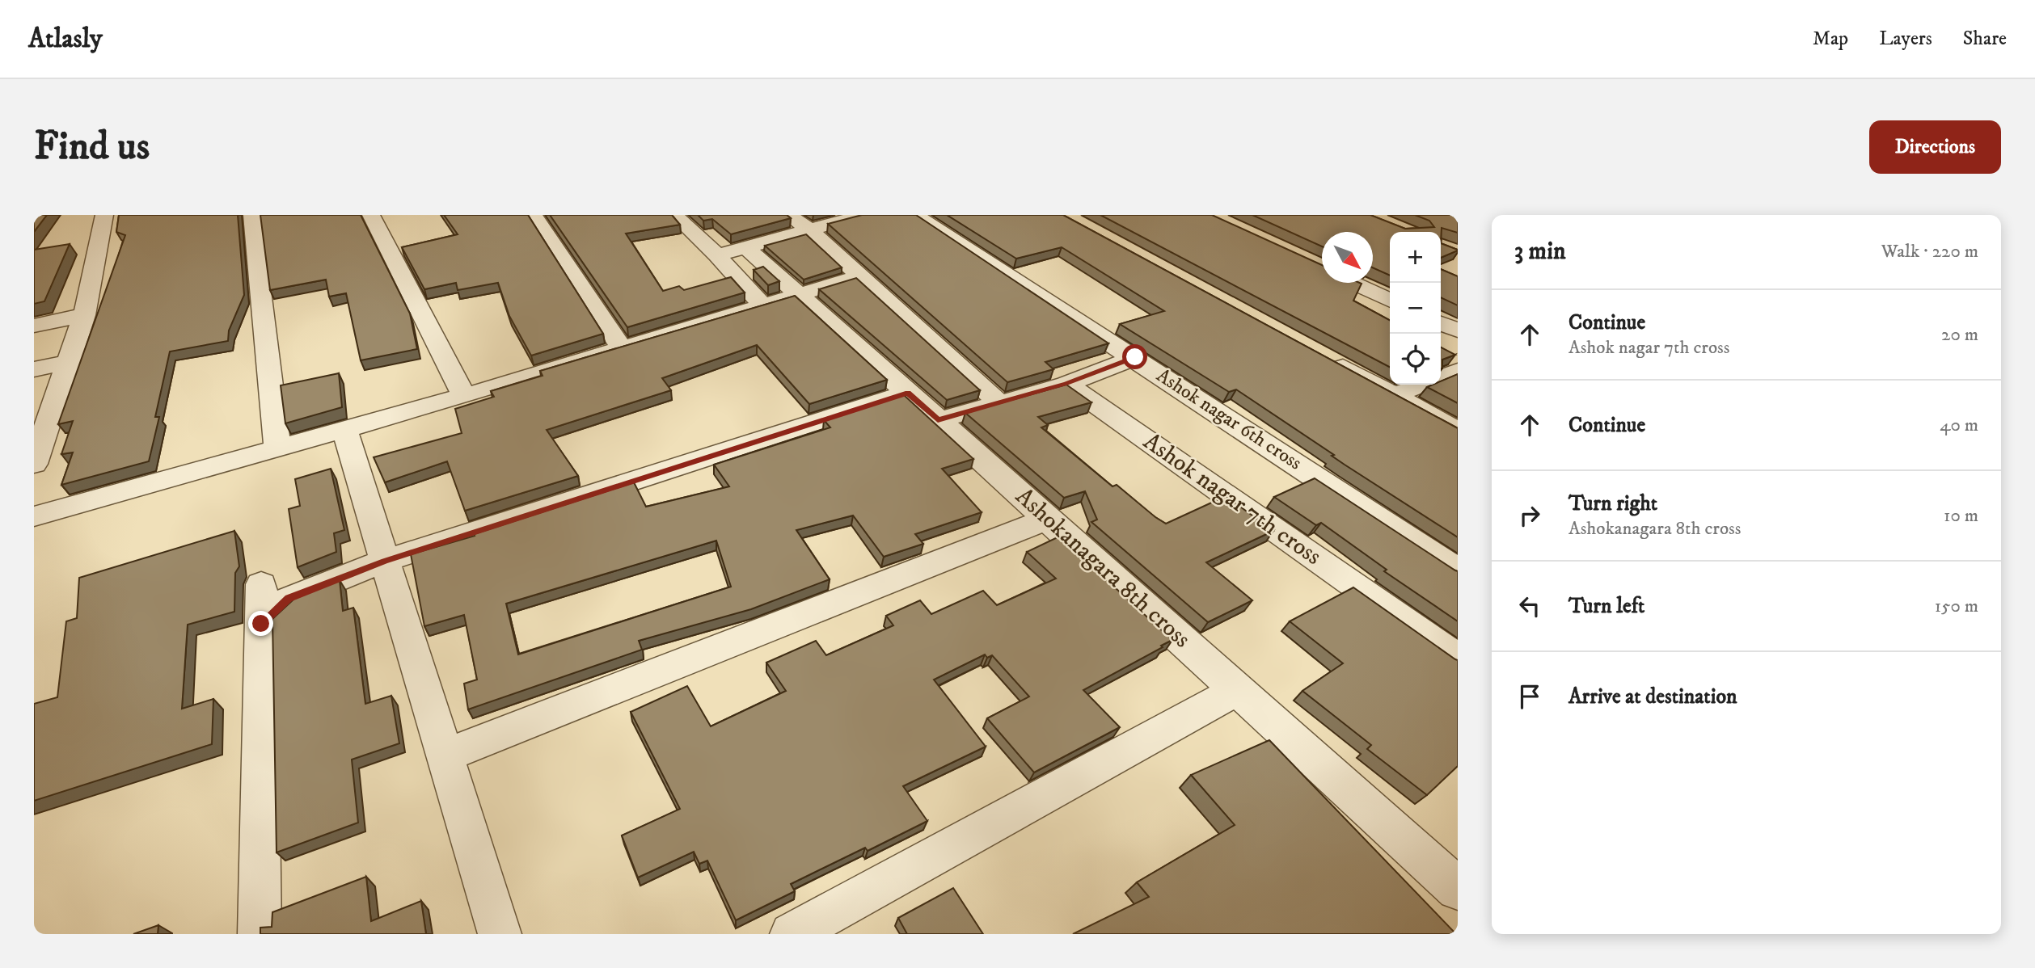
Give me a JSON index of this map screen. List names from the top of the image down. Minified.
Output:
{"streets":{"street":["Ashok nagar 6th cross","Ashok nagar 7th cross","Ashokanagara 8th cross"]},"north":"bottom right","page":{"header":"Atlasly","nav":["Map","Layers","Share"],"buttons":"Directions","title":"Find us","heading":["3 min","Walk · 220 m"],"map_buttons":["+","−"],"list":[["Continue","Ashok nagar 7th cross","20 m"],["Continue","40 m"],["Turn right","Ashokanagara 8th cross","10 m"],["Turn left","150 m"],"Arrive at destination"]}}
